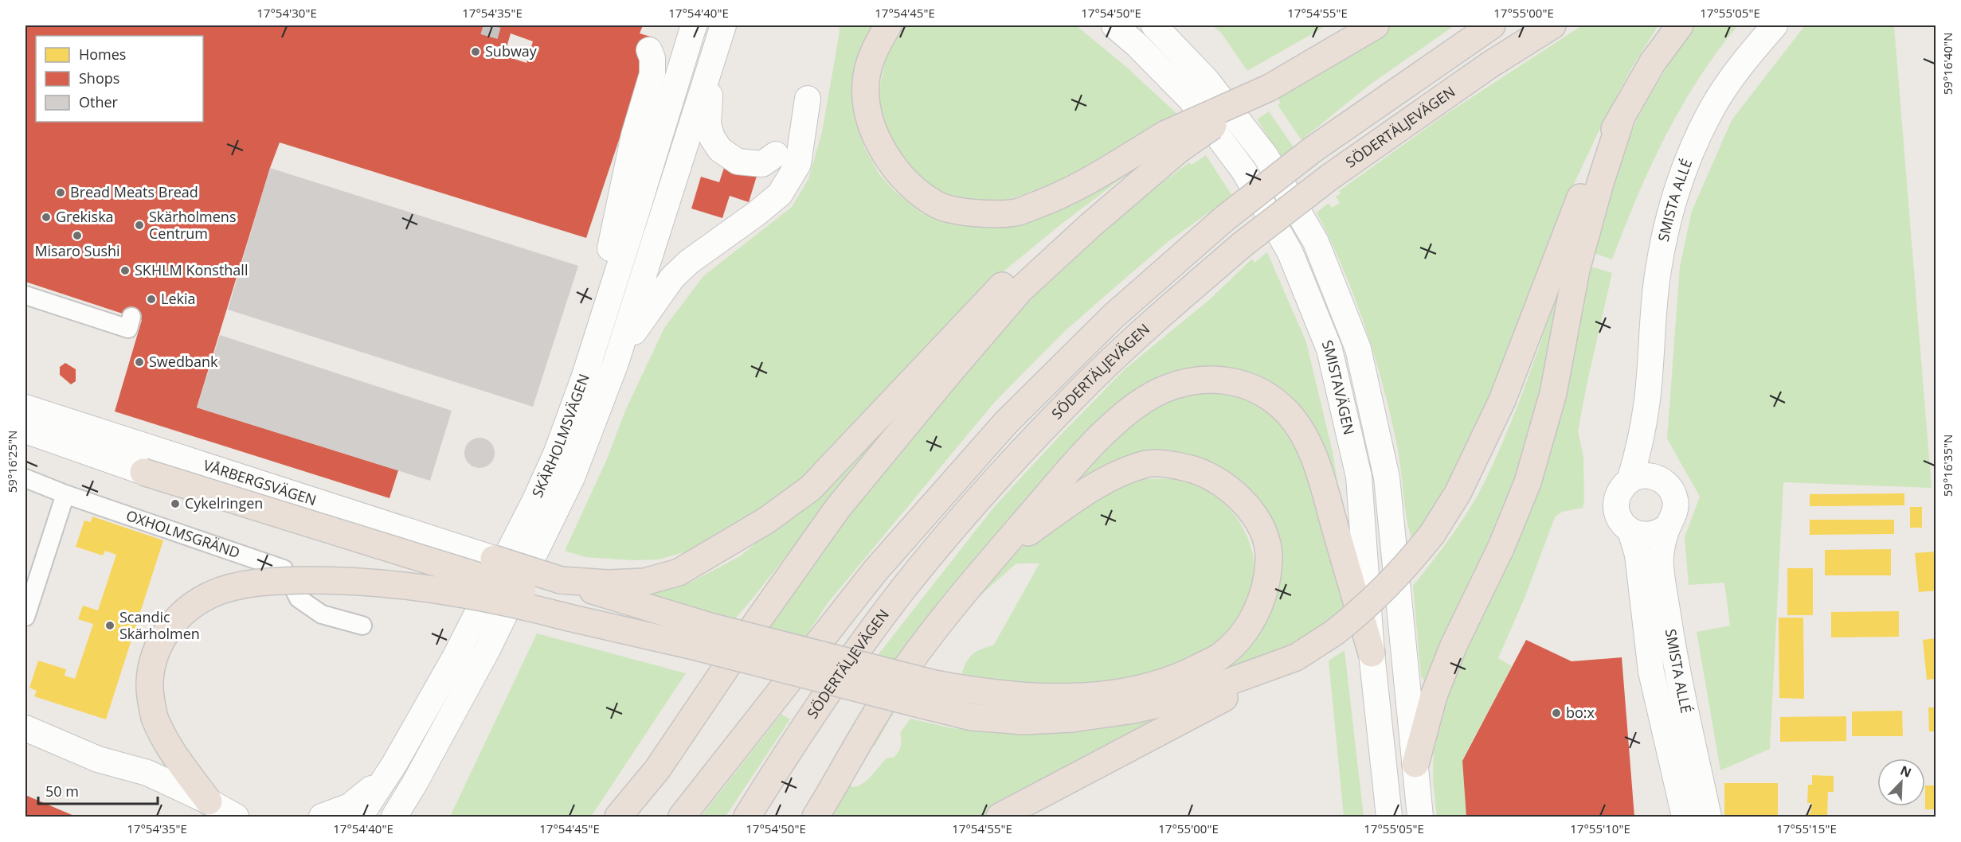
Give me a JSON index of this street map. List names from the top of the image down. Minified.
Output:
{"streets":{"highway":["SÖDERTÄLJEVÄGEN"],"main road":["SMISTA ALLÉ","SMISTAVÄGEN","SKÄRHOLMSVÄGEN","VÅRBERGSVÄGEN"],"street":["OXHOLMSGRÄND"]},"places":["Subway","Bread Meats Bread","Grekiska","Skärholmens Centrum","Misaro Sushi","SKHLM Konsthall","Lekia","Swedbank","Cykelringen","Scandic Skärholmen","bo:x"],"legend":["Homes","Shops","Other"],"scale_bar":"50 m","north":"top right","coordinates":["17°54'30\"E","17°54'35\"E","17°54'40\"E","17°54'45\"E","17°54'50\"E","17°54'55\"E","17°55'00\"E","17°55'05\"E","59°16'40\"N","59°16'25\"N","59°16'35\"N","17°55'10\"E","17°55'15\"E"]}
